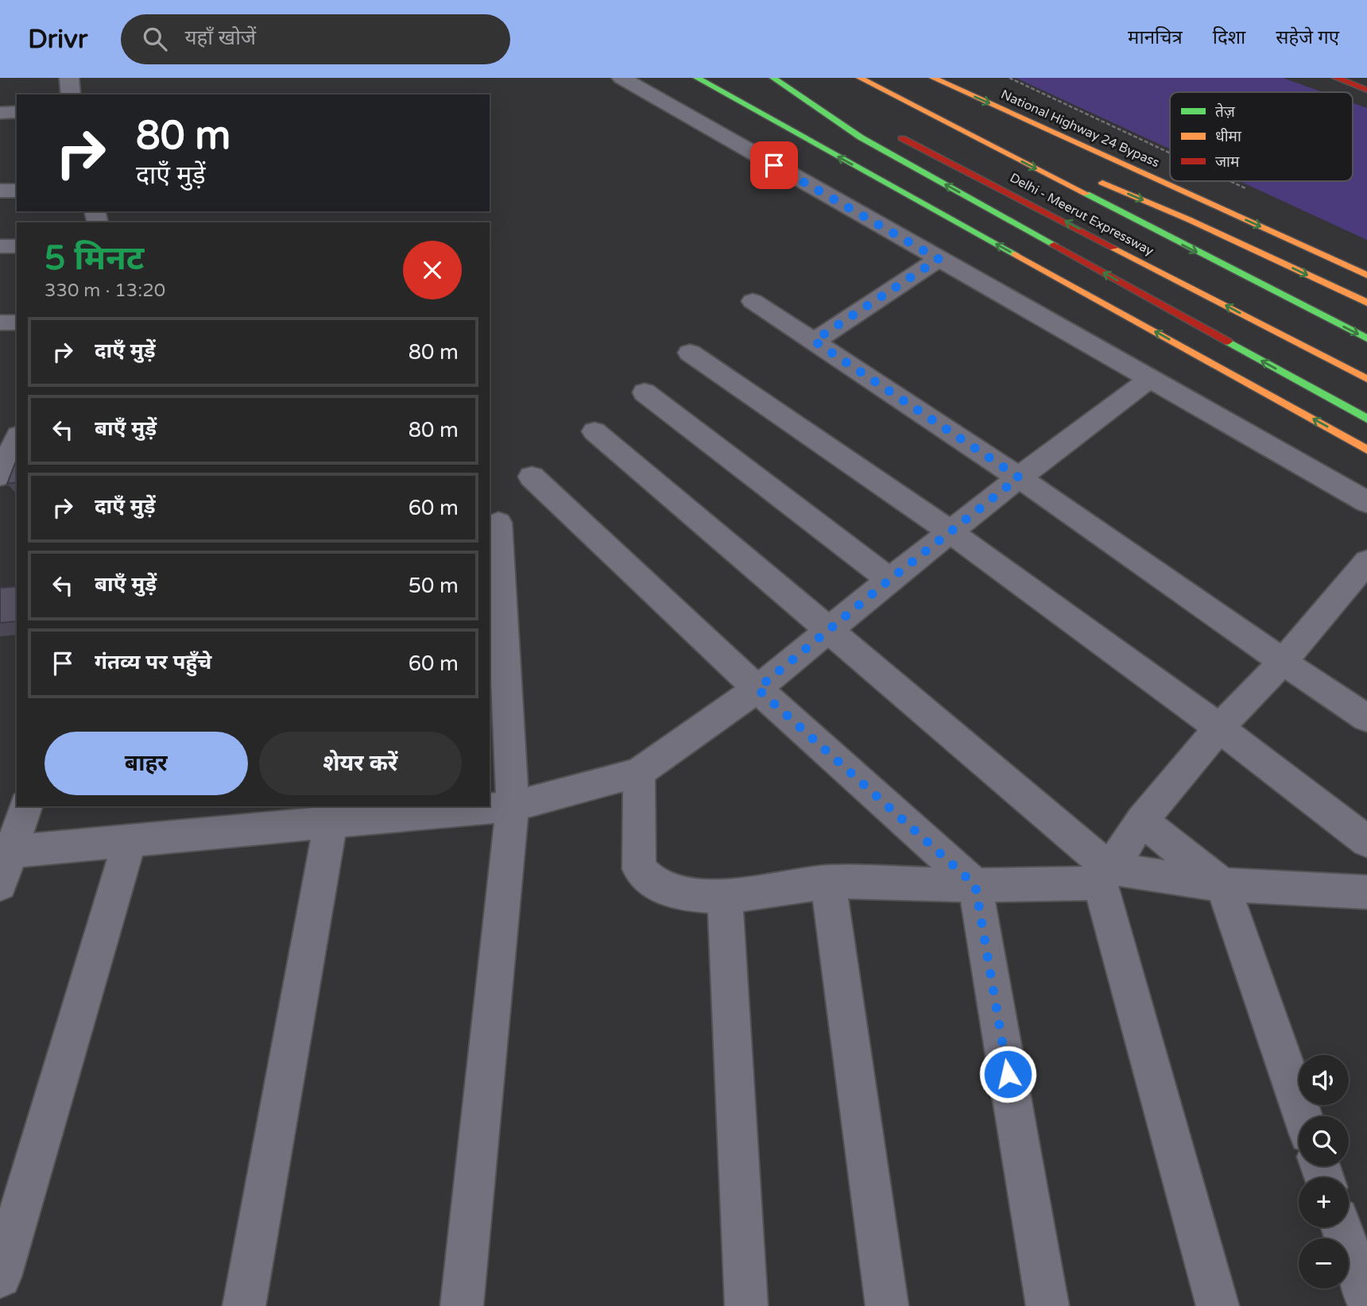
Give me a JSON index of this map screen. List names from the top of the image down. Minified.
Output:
{"streets":{"main road":["National Highway 24 Bypass","Delhi - Meerut Expressway"]},"legend":["तेज़","धीमा","जाम"],"page":{"header":"Drivr","search":"यहाँ खोजें","nav":["मानचित्र","दिशा","सहेजे गए"],"turn":["80 m","दाएँ मुड़ें"],"heading":["5 मिनट","330 m · 13:20"],"list":[{"name":"दाएँ मुड़ें","value":"80 m"},{"name":"बाएँ मुड़ें","value":"80 m"},{"name":"दाएँ मुड़ें","value":"60 m"},{"name":"बाएँ मुड़ें","value":"50 m"},{"name":"गंतव्य पर पहुँचे","value":"60 m"}],"buttons":["बाहर","शेयर करें"],"map_buttons":["+","−"]}}
